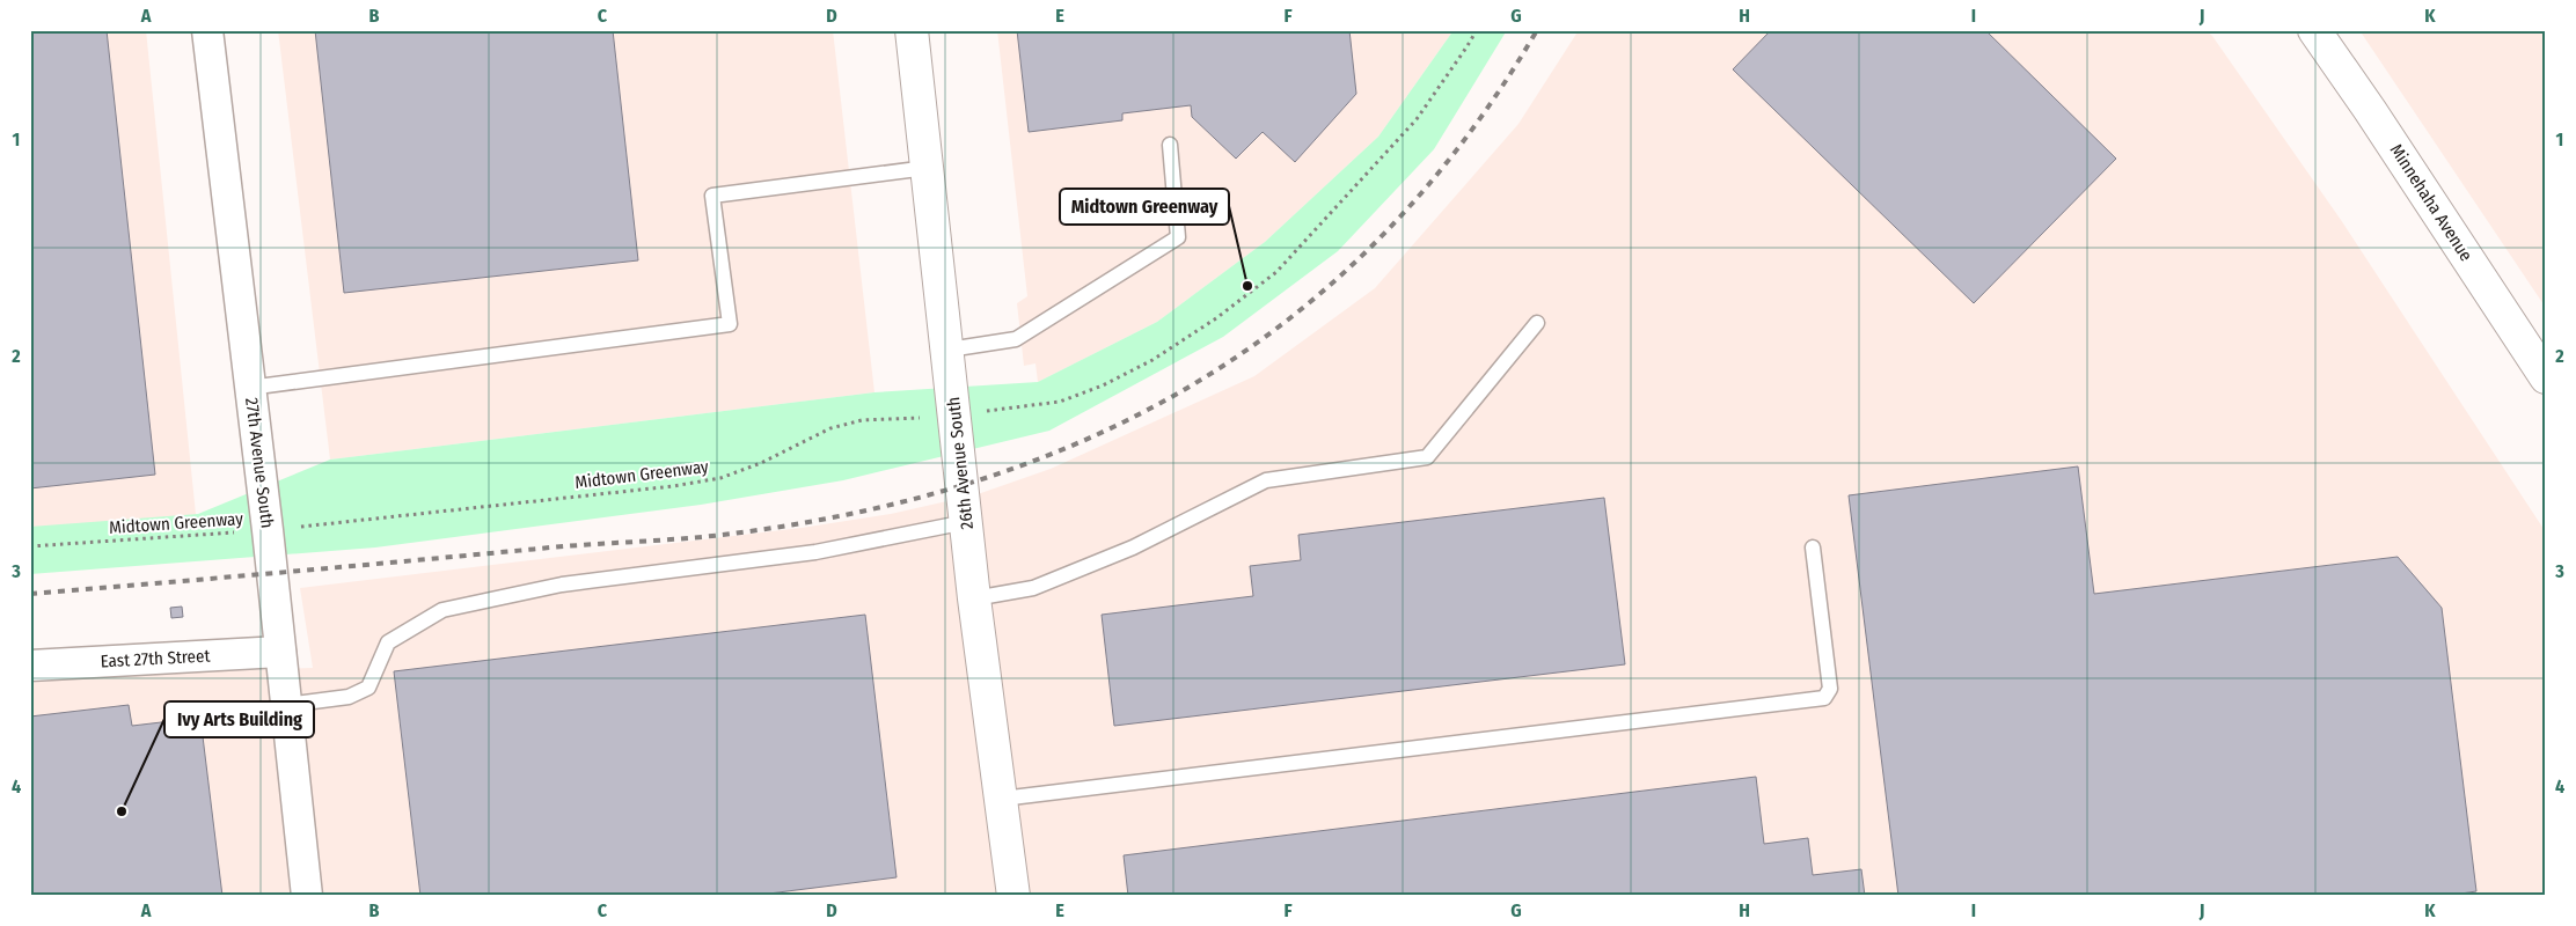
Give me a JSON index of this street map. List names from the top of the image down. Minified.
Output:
{"streets":{"street":["Minnehaha Avenue","27th Avenue South","26th Avenue South","East 27th Street"],"path":["Midtown Greenway"]},"crossings":[["27th Avenue South","Midtown Greenway"],["27th Avenue South","East 27th Street"],["26th Avenue South","Midtown Greenway"]],"places":["Midtown Greenway","Ivy Arts Building"],"grid":{"columns":["A","B","C","D","E","F","G","H","I","J","K"],"rows":["1","2","3","4"]}}
